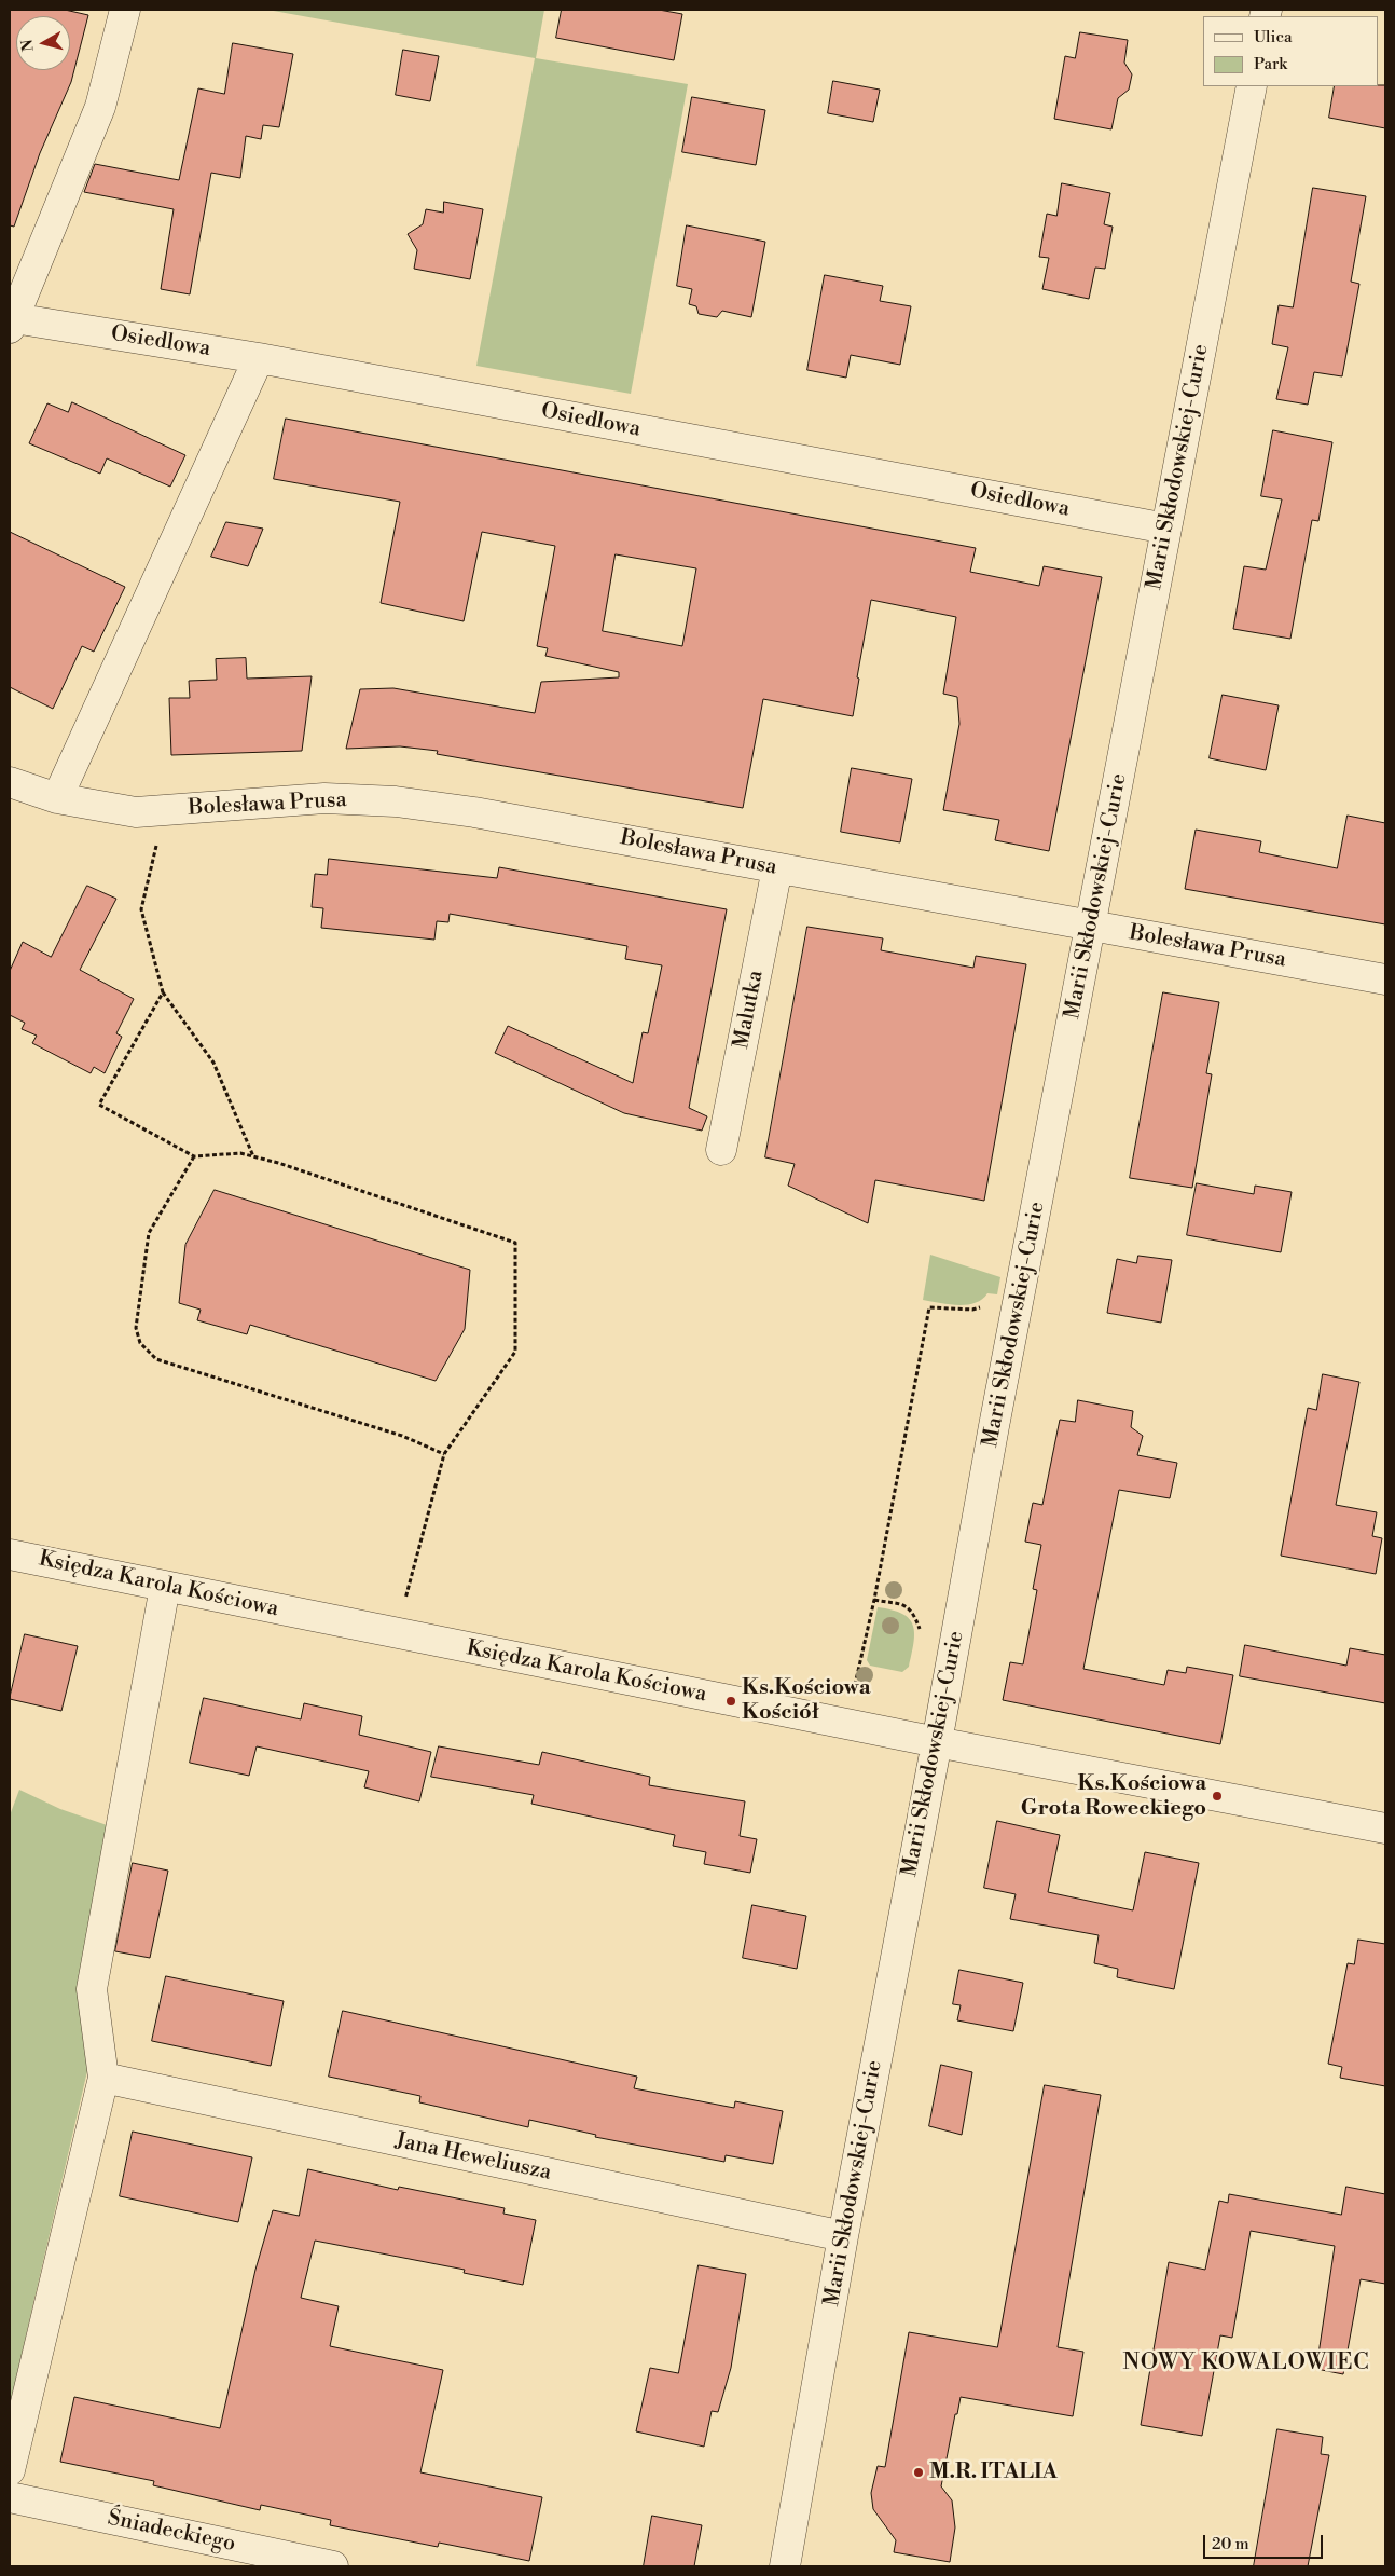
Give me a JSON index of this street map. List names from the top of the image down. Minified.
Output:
{"streets":{"street":["Osiedlowa","Marii Skłodowskiej-Curie","Bolesława Prusa","Malutka","Księdza Karola Kościowa","Jana Heweliusza","Śniadeckiego"]},"crossings":[["Osiedlowa","Marii Skłodowskiej-Curie"],["Marii Skłodowskiej-Curie","Bolesława Prusa"],["Marii Skłodowskiej-Curie","Księdza Karola Kościowa"],["Marii Skłodowskiej-Curie","Jana Heweliusza"],["Bolesława Prusa","Malutka"]],"districts":["NOWY KOWALOWIEC"],"places":["Ks.Kościowa Kościół","Ks.Kościowa Grota Roweckiego","M.R. ITALIA"],"legend":["Ulica","Park"],"scale_bar":"20 m","north":"left"}
